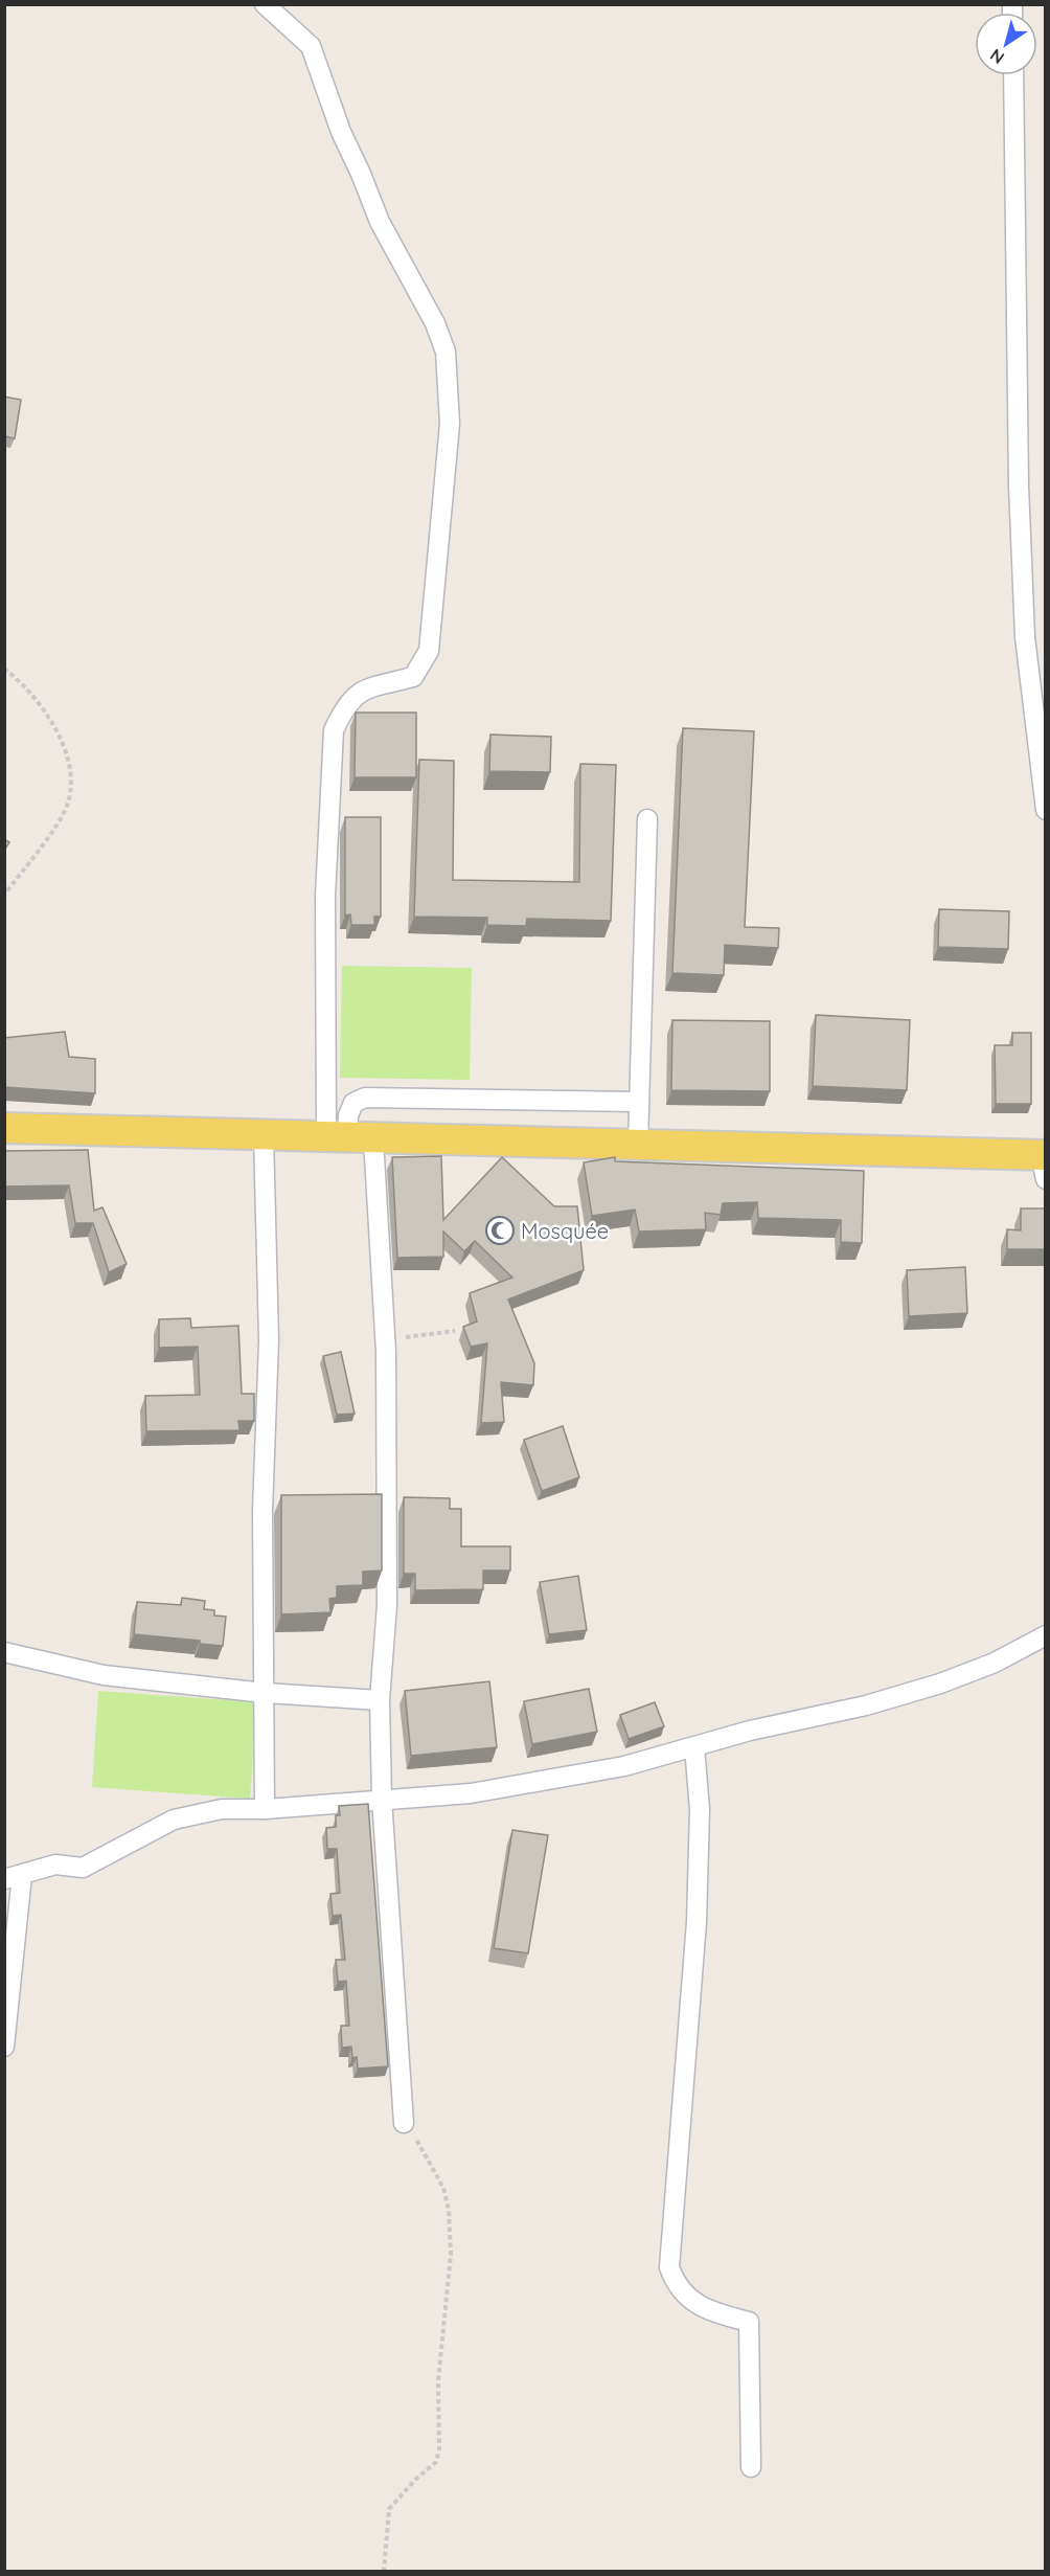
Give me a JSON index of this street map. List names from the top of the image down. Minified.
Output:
{"places":{"mosque":["Mosquée"]},"north":"bottom left"}
